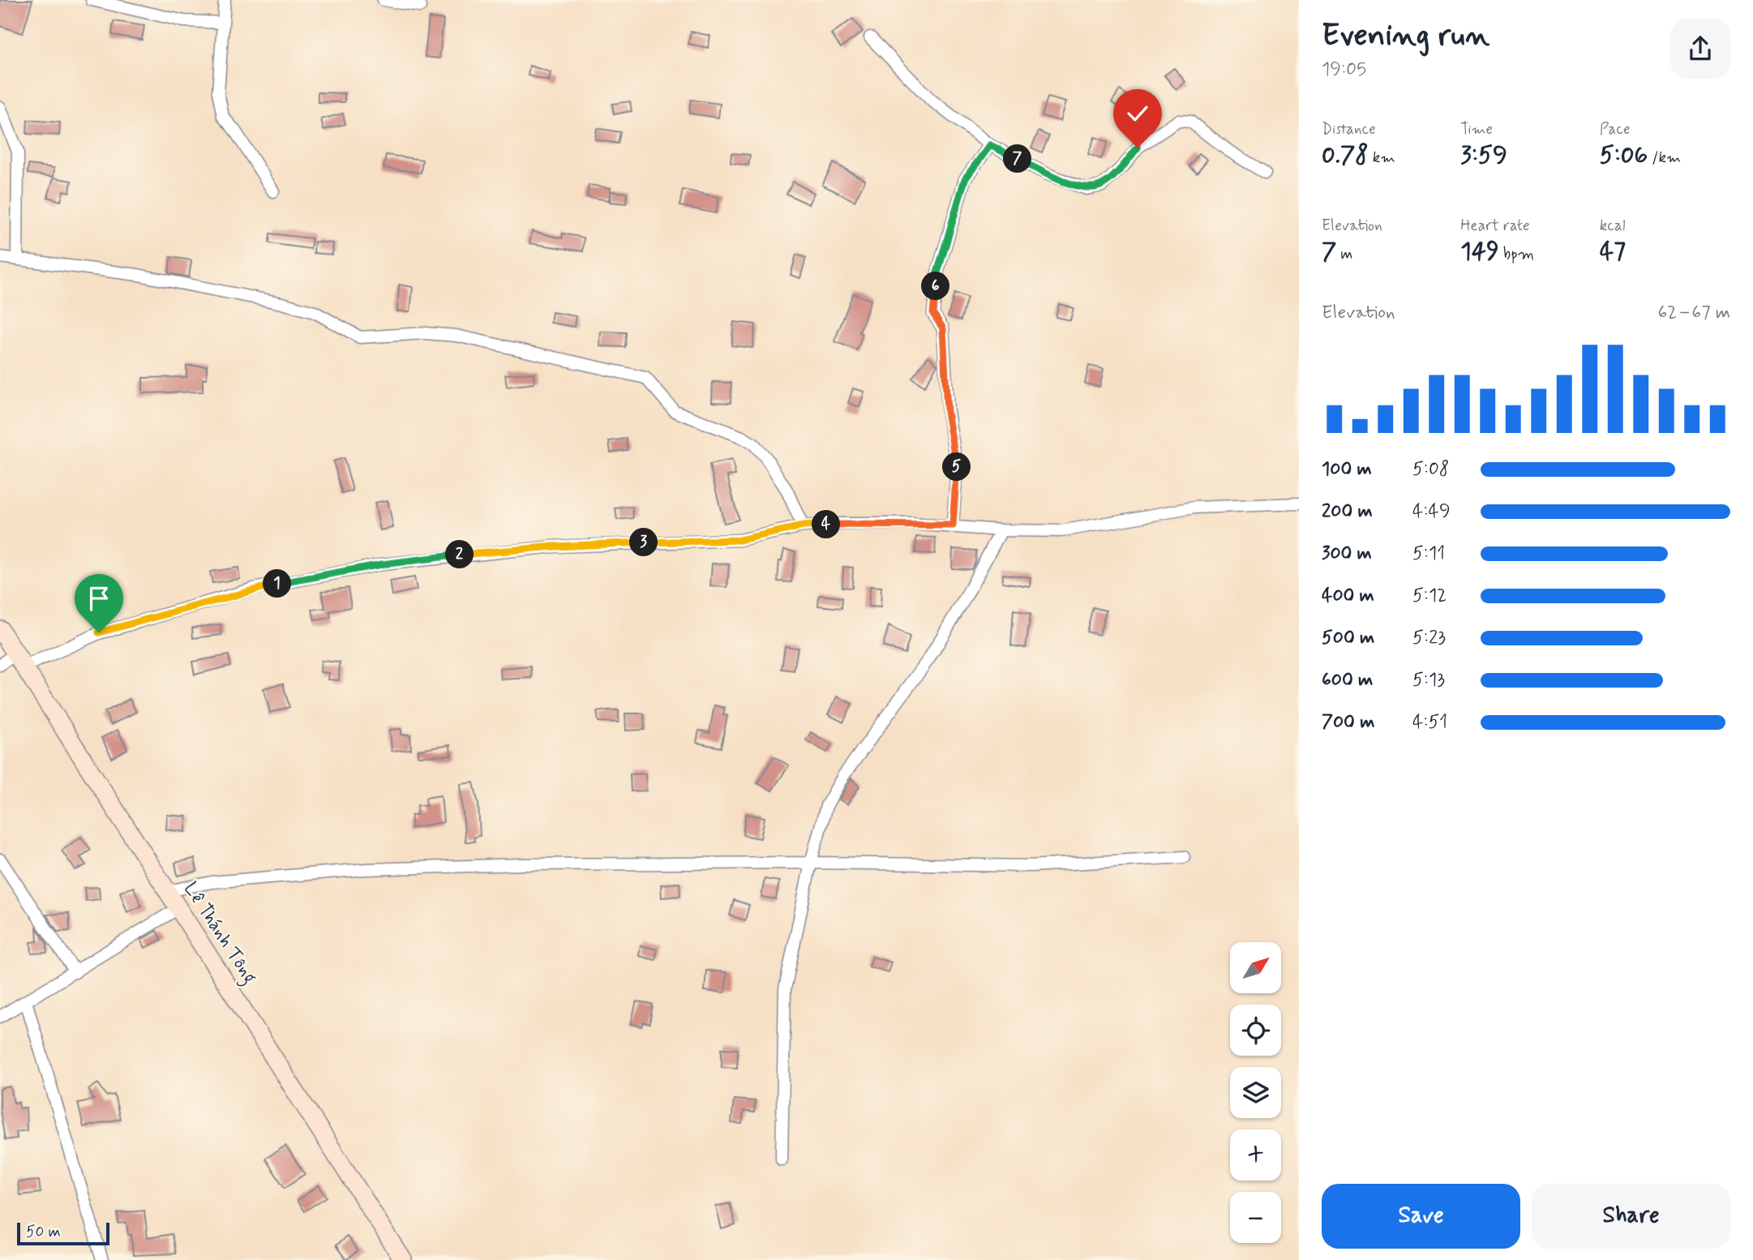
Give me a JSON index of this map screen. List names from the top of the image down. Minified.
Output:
{"streets":{"street":["Lê Thánh Tông"]},"scale_bar":"50 m","north":"top right","page":{"heading":["Evening run","19:05"],"stats":[["Distance","0.78 km"],["Time","3:59"],["Pace","5:06 /km"],["Elevation","7 m"],["Heart rate","149 bpm"],["kcal","47"]],"pins":["7","6","5","4","3","2","1"],"chart":["Elevation","62–67 m"],"list":[{"name":"100 m","note":"5:08"},{"name":"200 m","note":"4:49"},{"name":"300 m","note":"5:11"},{"name":"400 m","note":"5:12"},{"name":"500 m","note":"5:23"},{"name":"600 m","note":"5:13"},{"name":"700 m","note":"4:51"}],"map_buttons":["+","−"],"buttons":["Save","Share"],"scale":"50 m"}}
